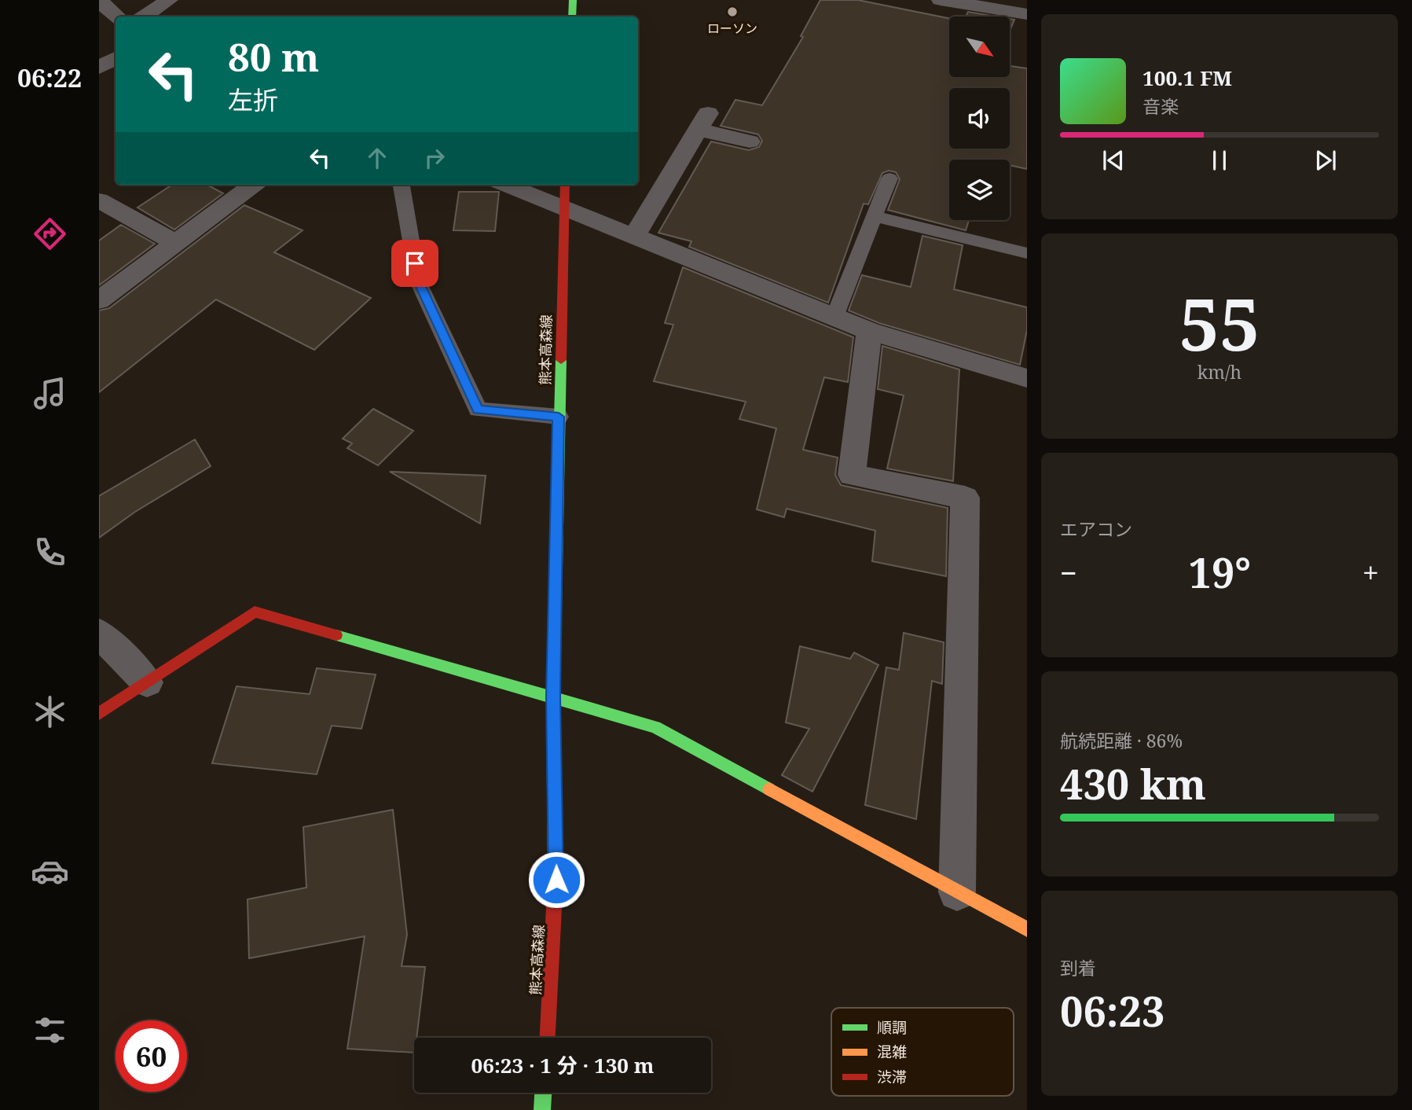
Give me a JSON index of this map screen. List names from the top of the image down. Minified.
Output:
{"streets":{"main road":["熊本高森線"]},"places":["ローソン"],"legend":["順調","混雑","渋滞"],"north":"bottom right","page":{"tabs":"06:22","turn":["80 m","左折"],"song":["100.1 FM","音楽"],"tile":[["55","km/h"],"エアコン",["航続距離 · 86%","430 km"],["到着","06:23"]],"heat":["−","19°","+"],"limit":"60","trip":"06:23 · 1 分 · 130 m"}}
